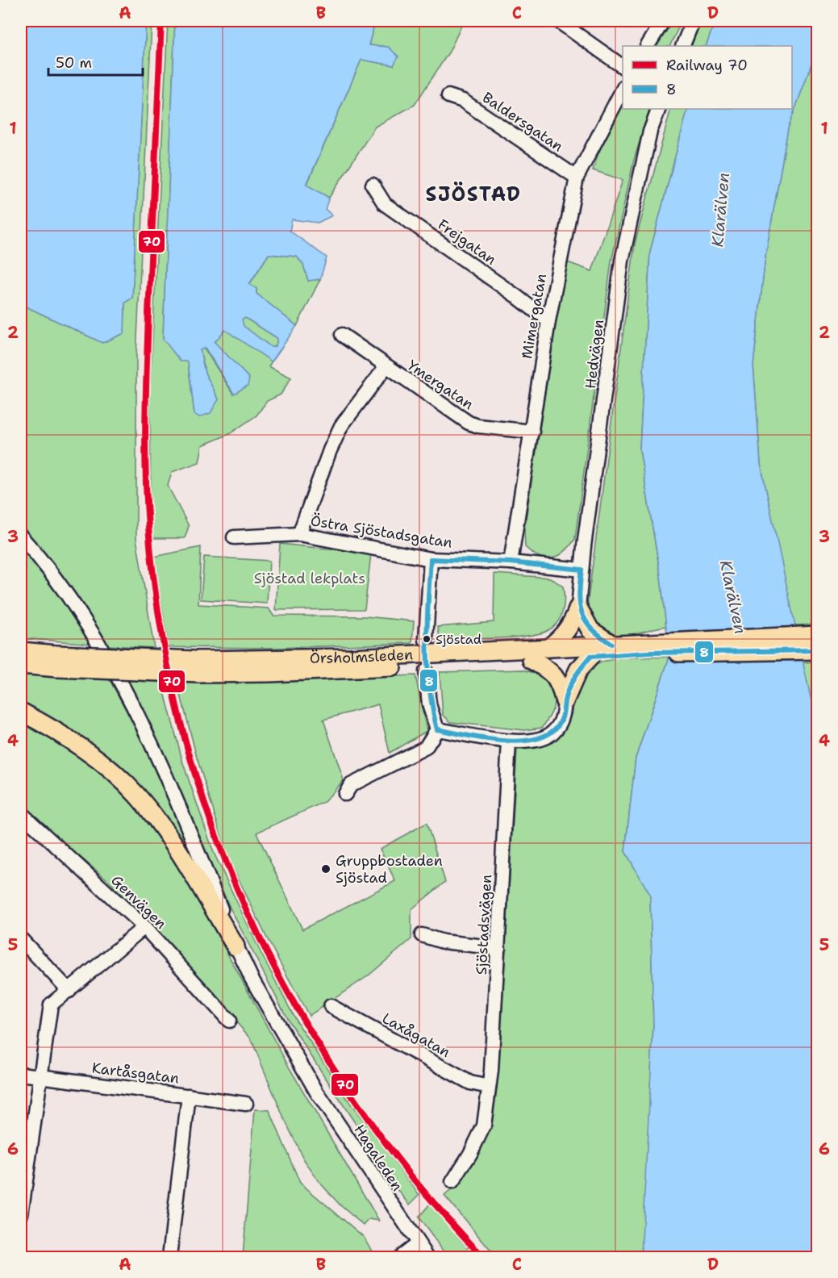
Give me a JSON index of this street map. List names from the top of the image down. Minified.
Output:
{"streets":{"main road":["Örsholmsleden"],"street":["Baldersgatan","Frejgatan","Mimergatan","Hedvägen","Ymergatan","Östra Sjöstadsgatan","Genvägen","Sjöstadsvägen","Laxågatan","Kartåsgatan","Hagaleden"]},"crossings":[["Baldersgatan","Mimergatan"],["Frejgatan","Mimergatan"],["Mimergatan","Ymergatan"],["Mimergatan","Östra Sjöstadsgatan"],["Hedvägen","Östra Sjöstadsgatan"],["Sjöstadsvägen","Laxågatan"]],"districts":["SJÖSTAD"],"water":["Klarälven"],"parks":["Sjöstad lekplats"],"places":["Sjöstad","Gruppbostaden Sjöstad"],"lines":["rail line 70","transit line 8"],"legend":["Railway 70","8"],"scale_bar":"50 m","grid":{"columns":["A","B","C","D"],"rows":["1","2","3","4","5","6"]}}
